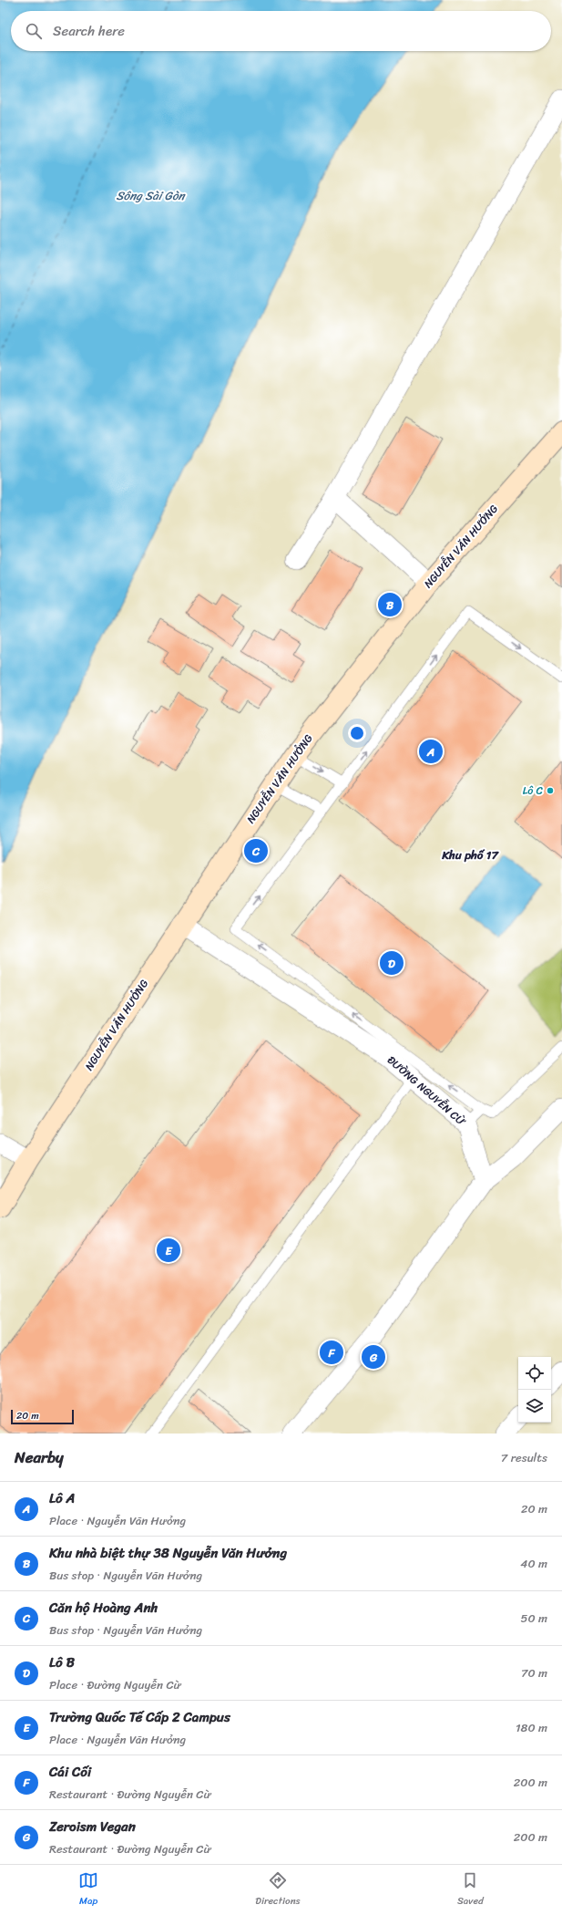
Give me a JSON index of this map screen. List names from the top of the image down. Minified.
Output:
{"streets":{"main road":["NGUYỄN VĂN HƯỞNG"],"street":["ĐƯỜNG NGUYỄN CỪ"]},"crossings":[["NGUYỄN VĂN HƯỞNG","ĐƯỜNG NGUYỄN CỪ"]],"districts":["Khu phố 17"],"water":["Sông Sài Gòn"],"places":["Lô C"],"scale_bar":"20 m","page":{"search":"Search here","pins":["B","A","C","D","E","F","G"],"scale":"20 m","heading":["Nearby","7 results"],"list":[{"mark":"A","name":"Lô A","note":"Place · Nguyễn Văn Hưởng","value":"20 m"},{"mark":"B","name":"Khu nhà biệt thự 38 Nguyễn Văn Hưởng","note":"Bus stop · Nguyễn Văn Hưởng","value":"40 m"},{"mark":"C","name":"Căn hộ Hoàng Anh","note":"Bus stop · Nguyễn Văn Hưởng","value":"50 m"},{"mark":"D","name":"Lô B","note":"Place · Đường Nguyễn Cừ","value":"70 m"},{"mark":"E","name":"Trường Quốc Tế Cấp 2 Campus","note":"Place · Nguyễn Văn Hưởng","value":"180 m"},{"mark":"F","name":"Cái Cối","note":"Restaurant · Đường Nguyễn Cừ","value":"200 m"},{"mark":"G","name":"Zeroism Vegan","note":"Restaurant · Đường Nguyễn Cừ","value":"200 m"}],"nav":["Map","Directions","Saved"]}}
